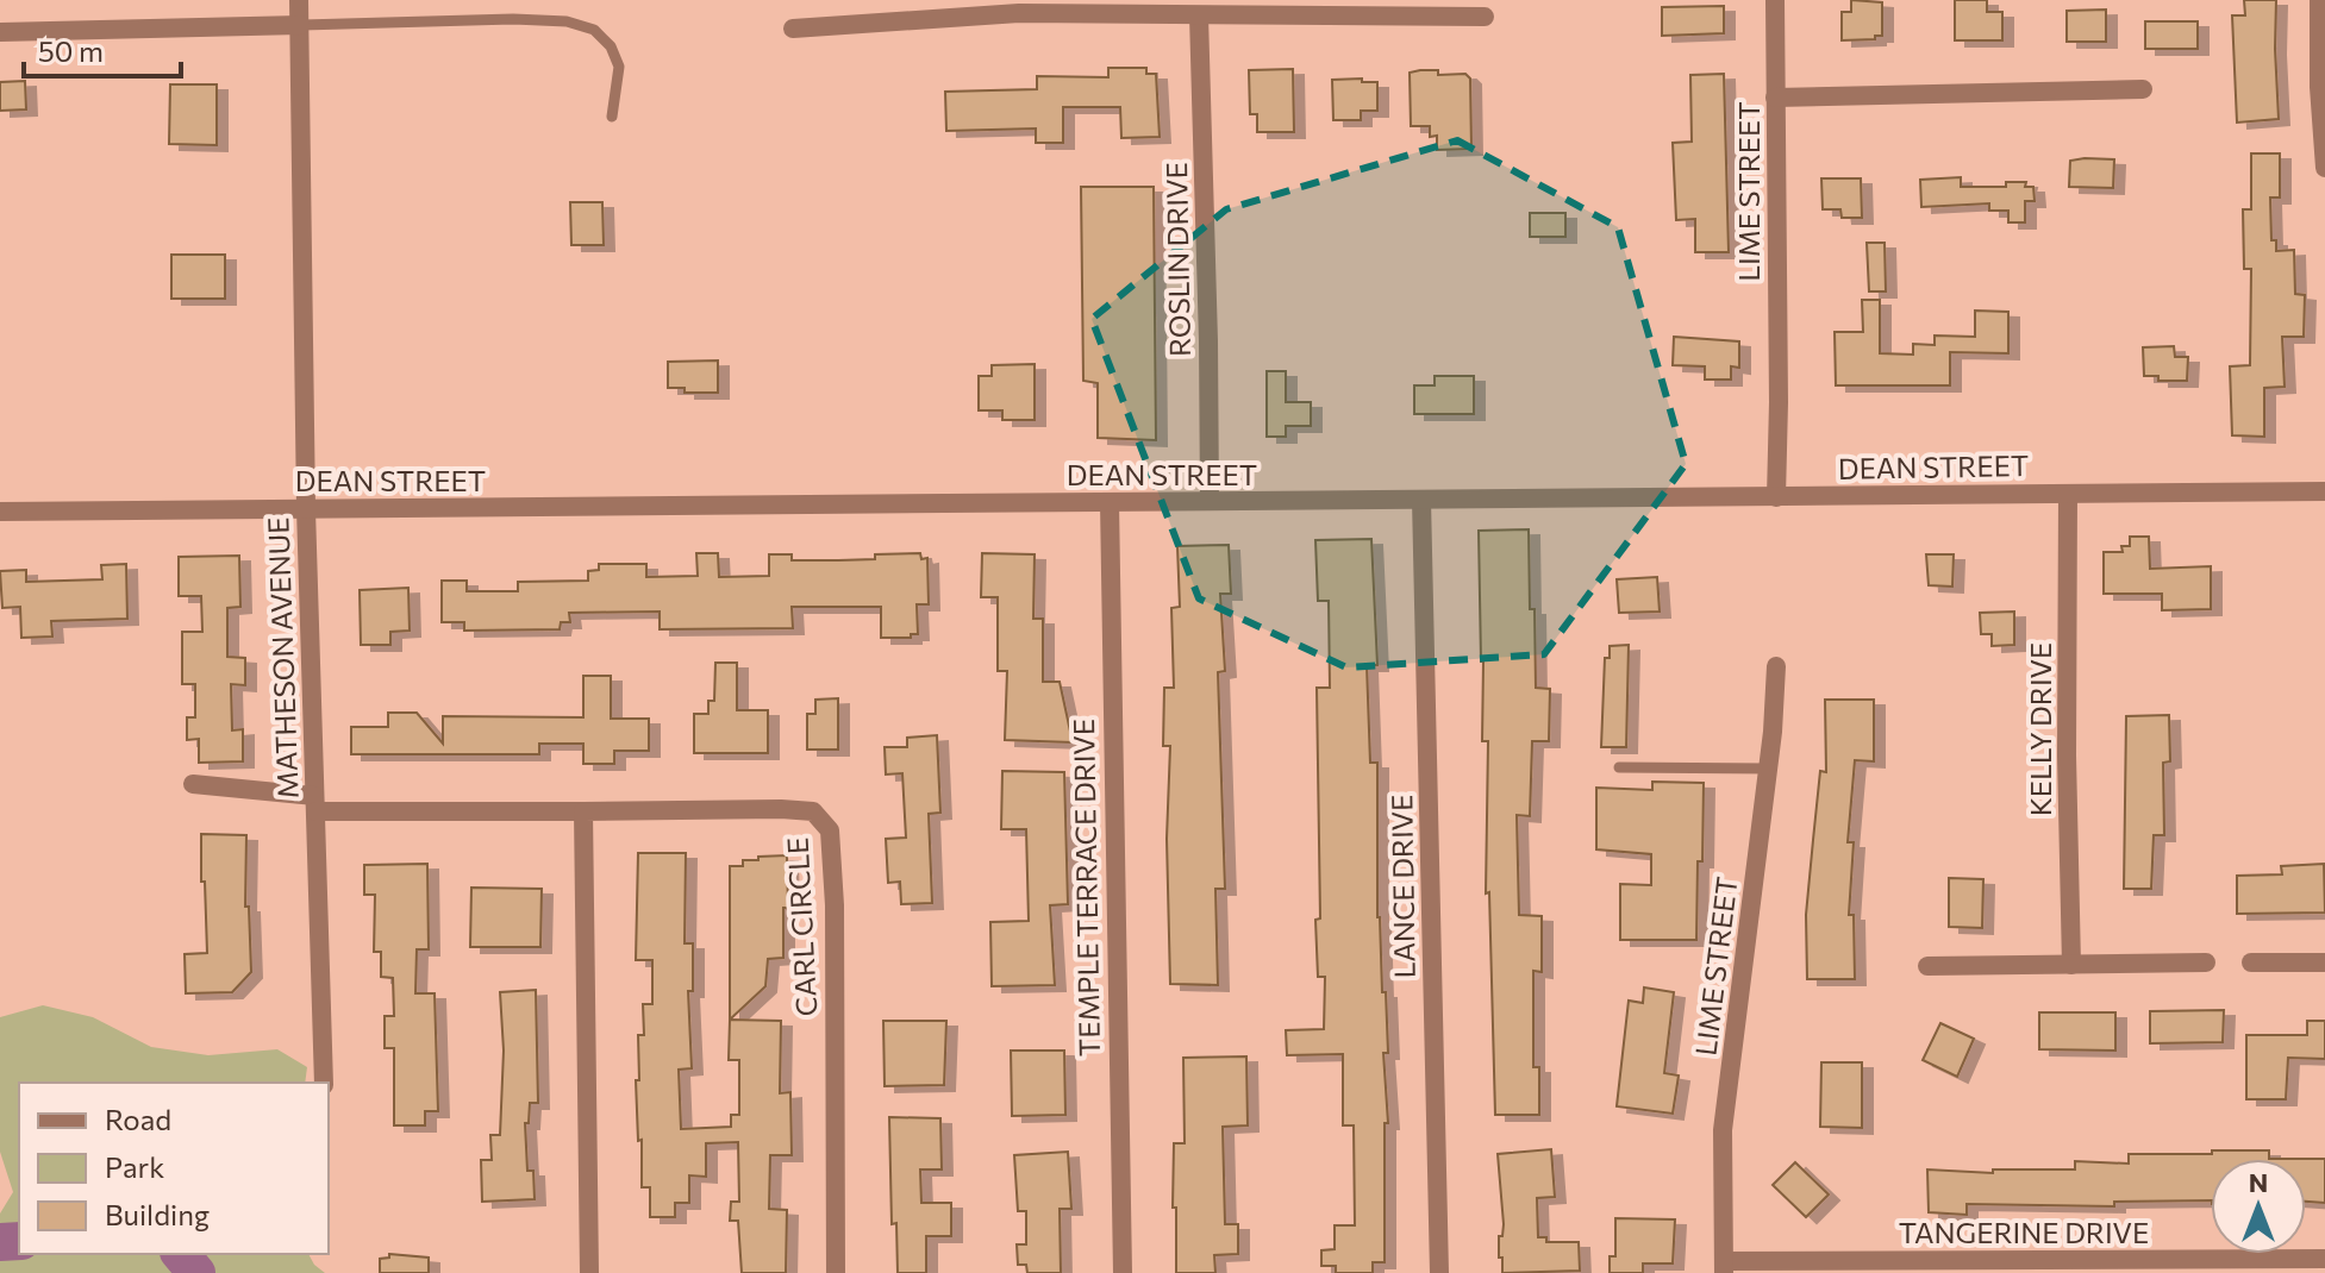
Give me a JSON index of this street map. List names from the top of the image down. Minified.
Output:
{"streets":{"street":["LIME STREET","ROSLIN DRIVE","DEAN STREET","MATHESON AVENUE","KELLY DRIVE","LANCE DRIVE","TEMPLE TERRACE DRIVE","CARL CIRCLE","TANGERINE DRIVE"]},"crossings":[["LIME STREET","DEAN STREET"],["LIME STREET","TANGERINE DRIVE"],["ROSLIN DRIVE","DEAN STREET"],["DEAN STREET","MATHESON AVENUE"],["DEAN STREET","KELLY DRIVE"],["DEAN STREET","LANCE DRIVE"],["DEAN STREET","TEMPLE TERRACE DRIVE"],["MATHESON AVENUE","CARL CIRCLE"]],"legend":["Road","Park","Building"],"scale_bar":"50 m","north":"top"}
